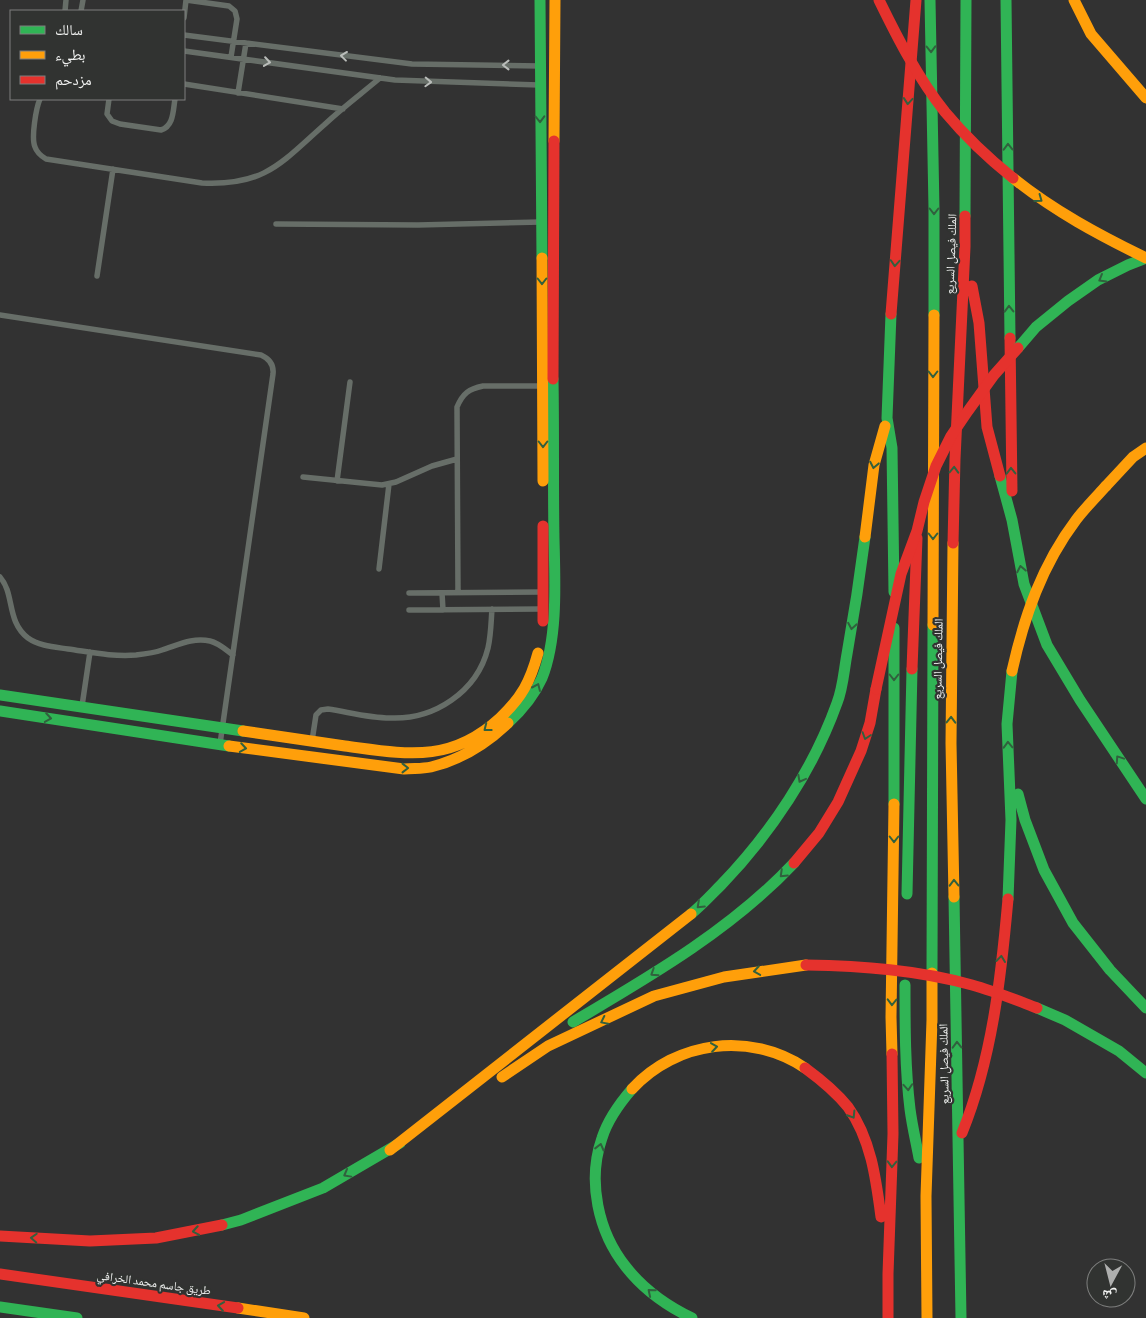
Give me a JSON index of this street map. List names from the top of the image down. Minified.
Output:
{"streets":{"main road":["الملك فيصل السريع","طريق جاسم محمد الخرافي"]},"legend":["سالك","بطيء","مزدحم"],"north":"bottom"}
